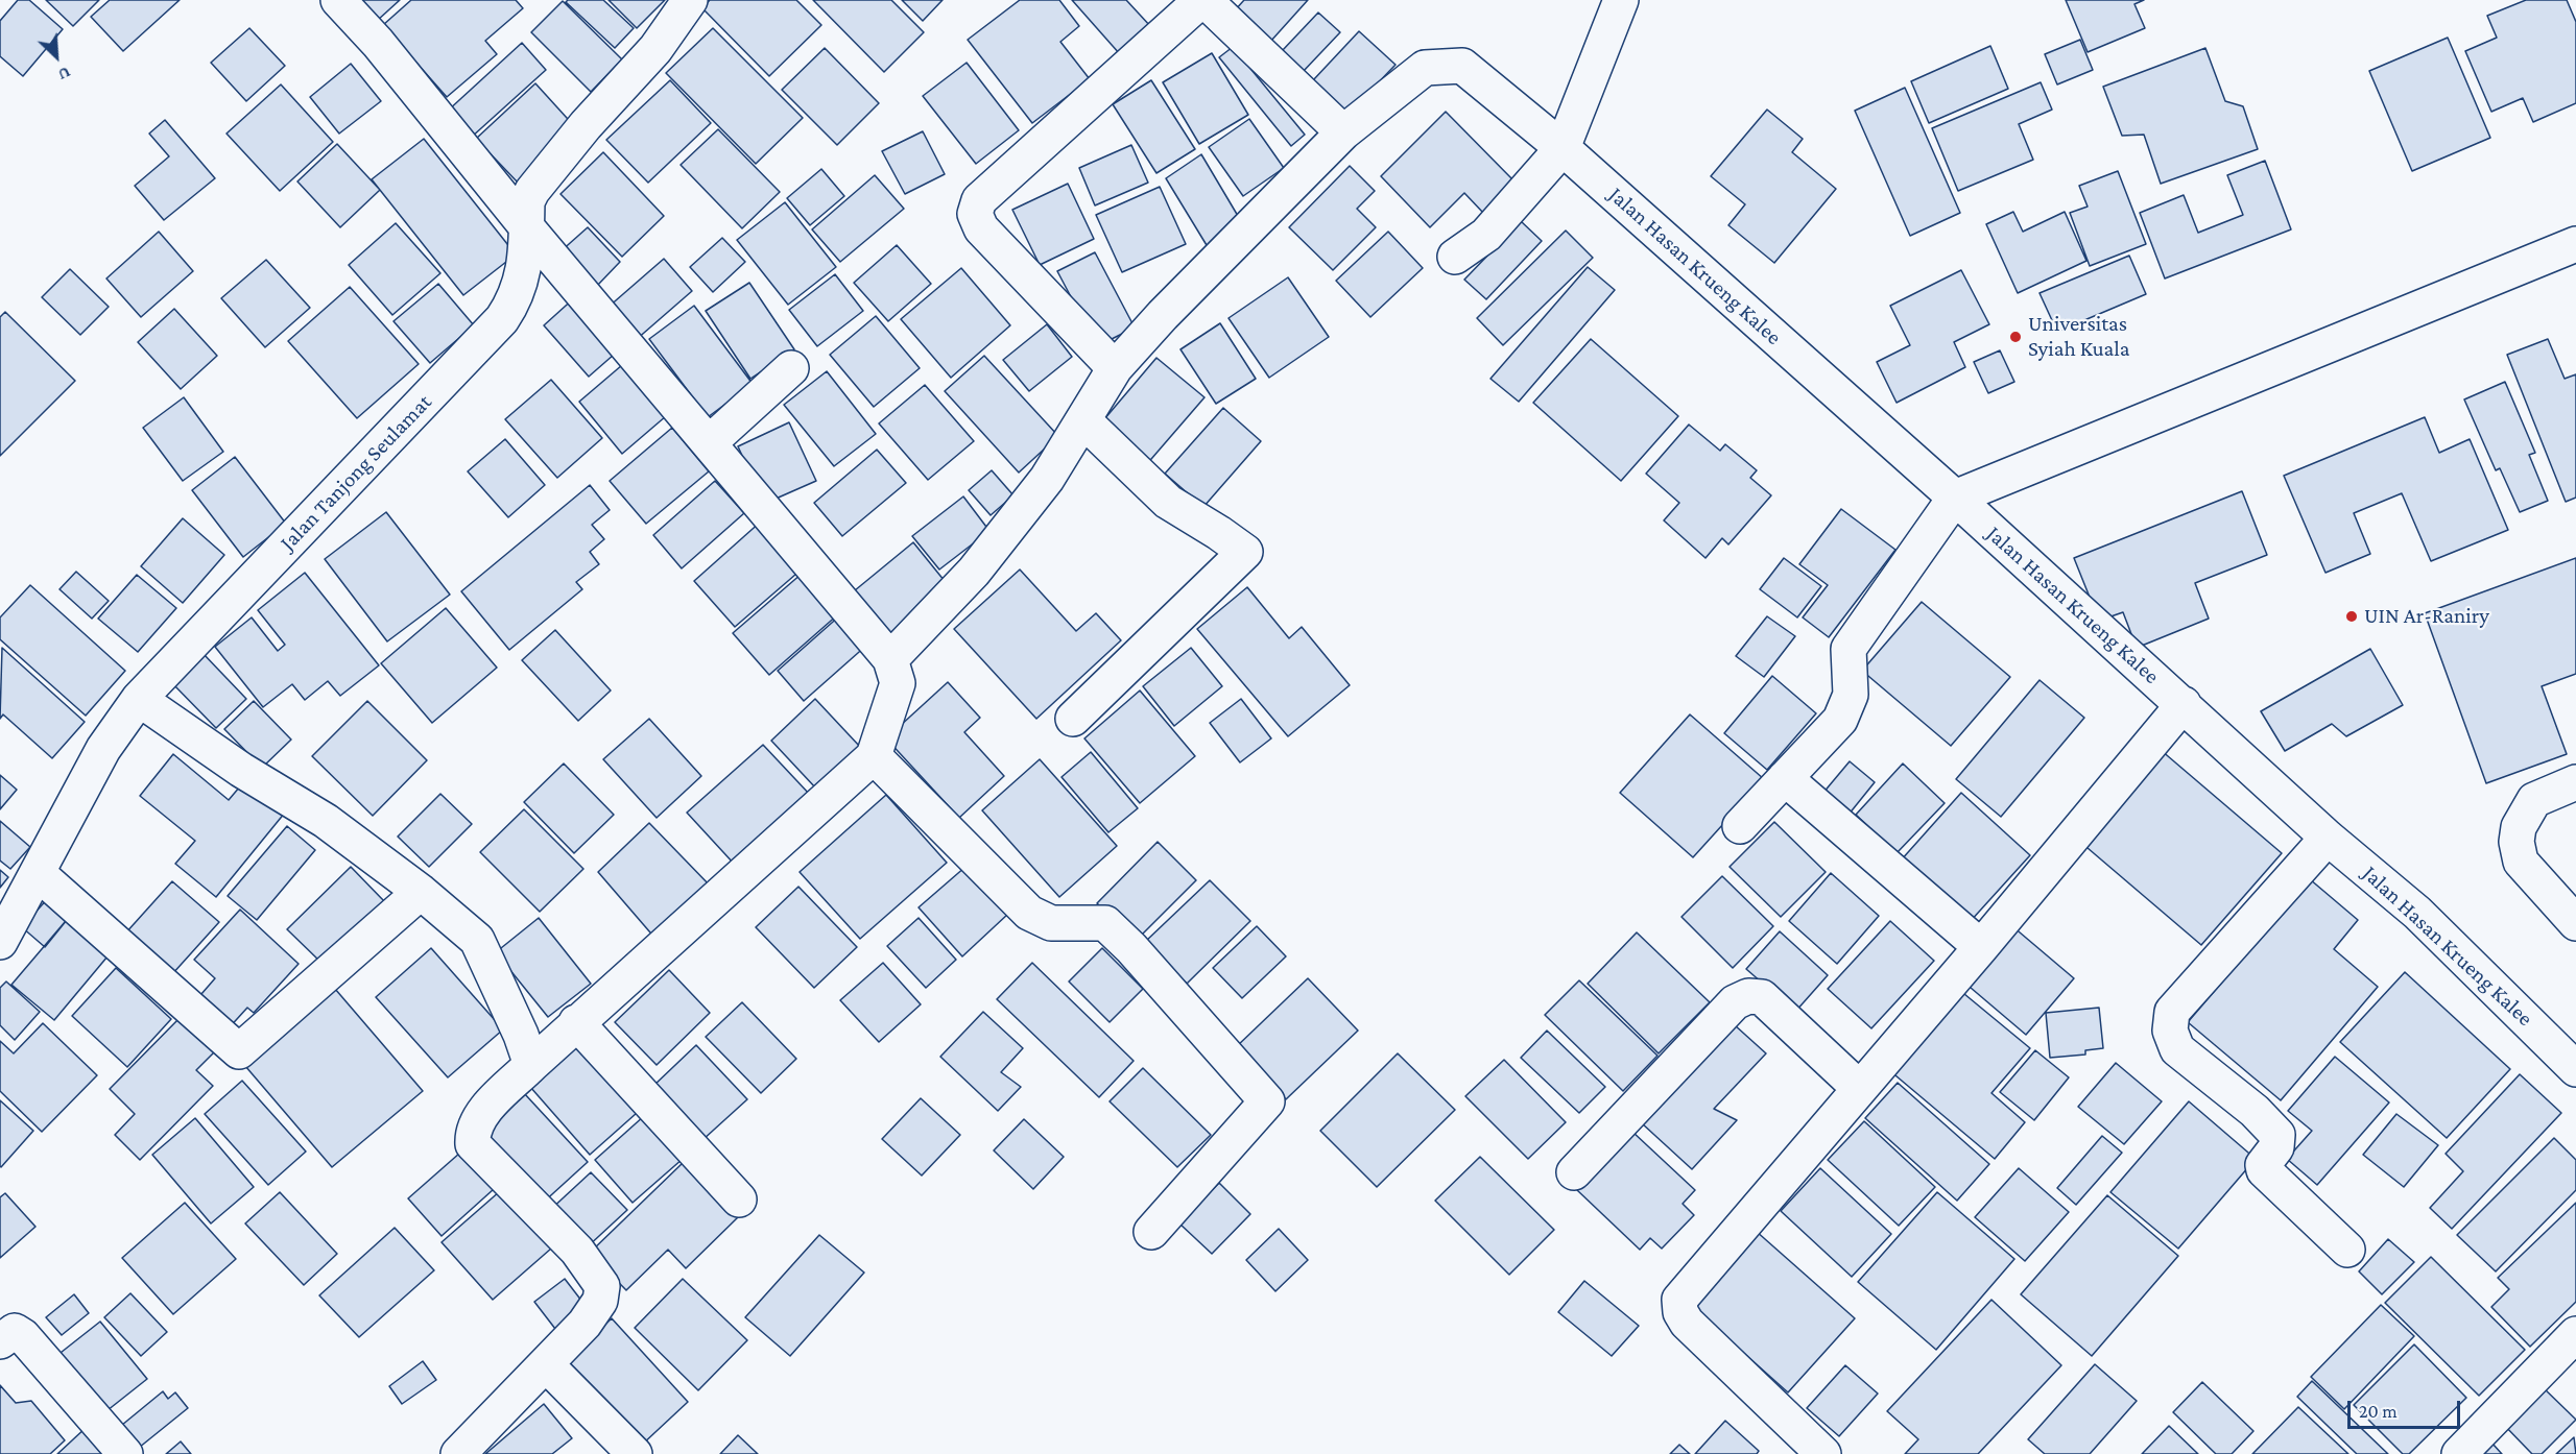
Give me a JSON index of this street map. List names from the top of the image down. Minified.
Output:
{"streets":{"street":["Jalan Hasan Krueng Kalee","Jalan Tanjong Seulamat"]},"places":["Universitas Syiah Kuala","UIN Ar-Raniry"],"scale_bar":"20 m","north":"bottom right"}
